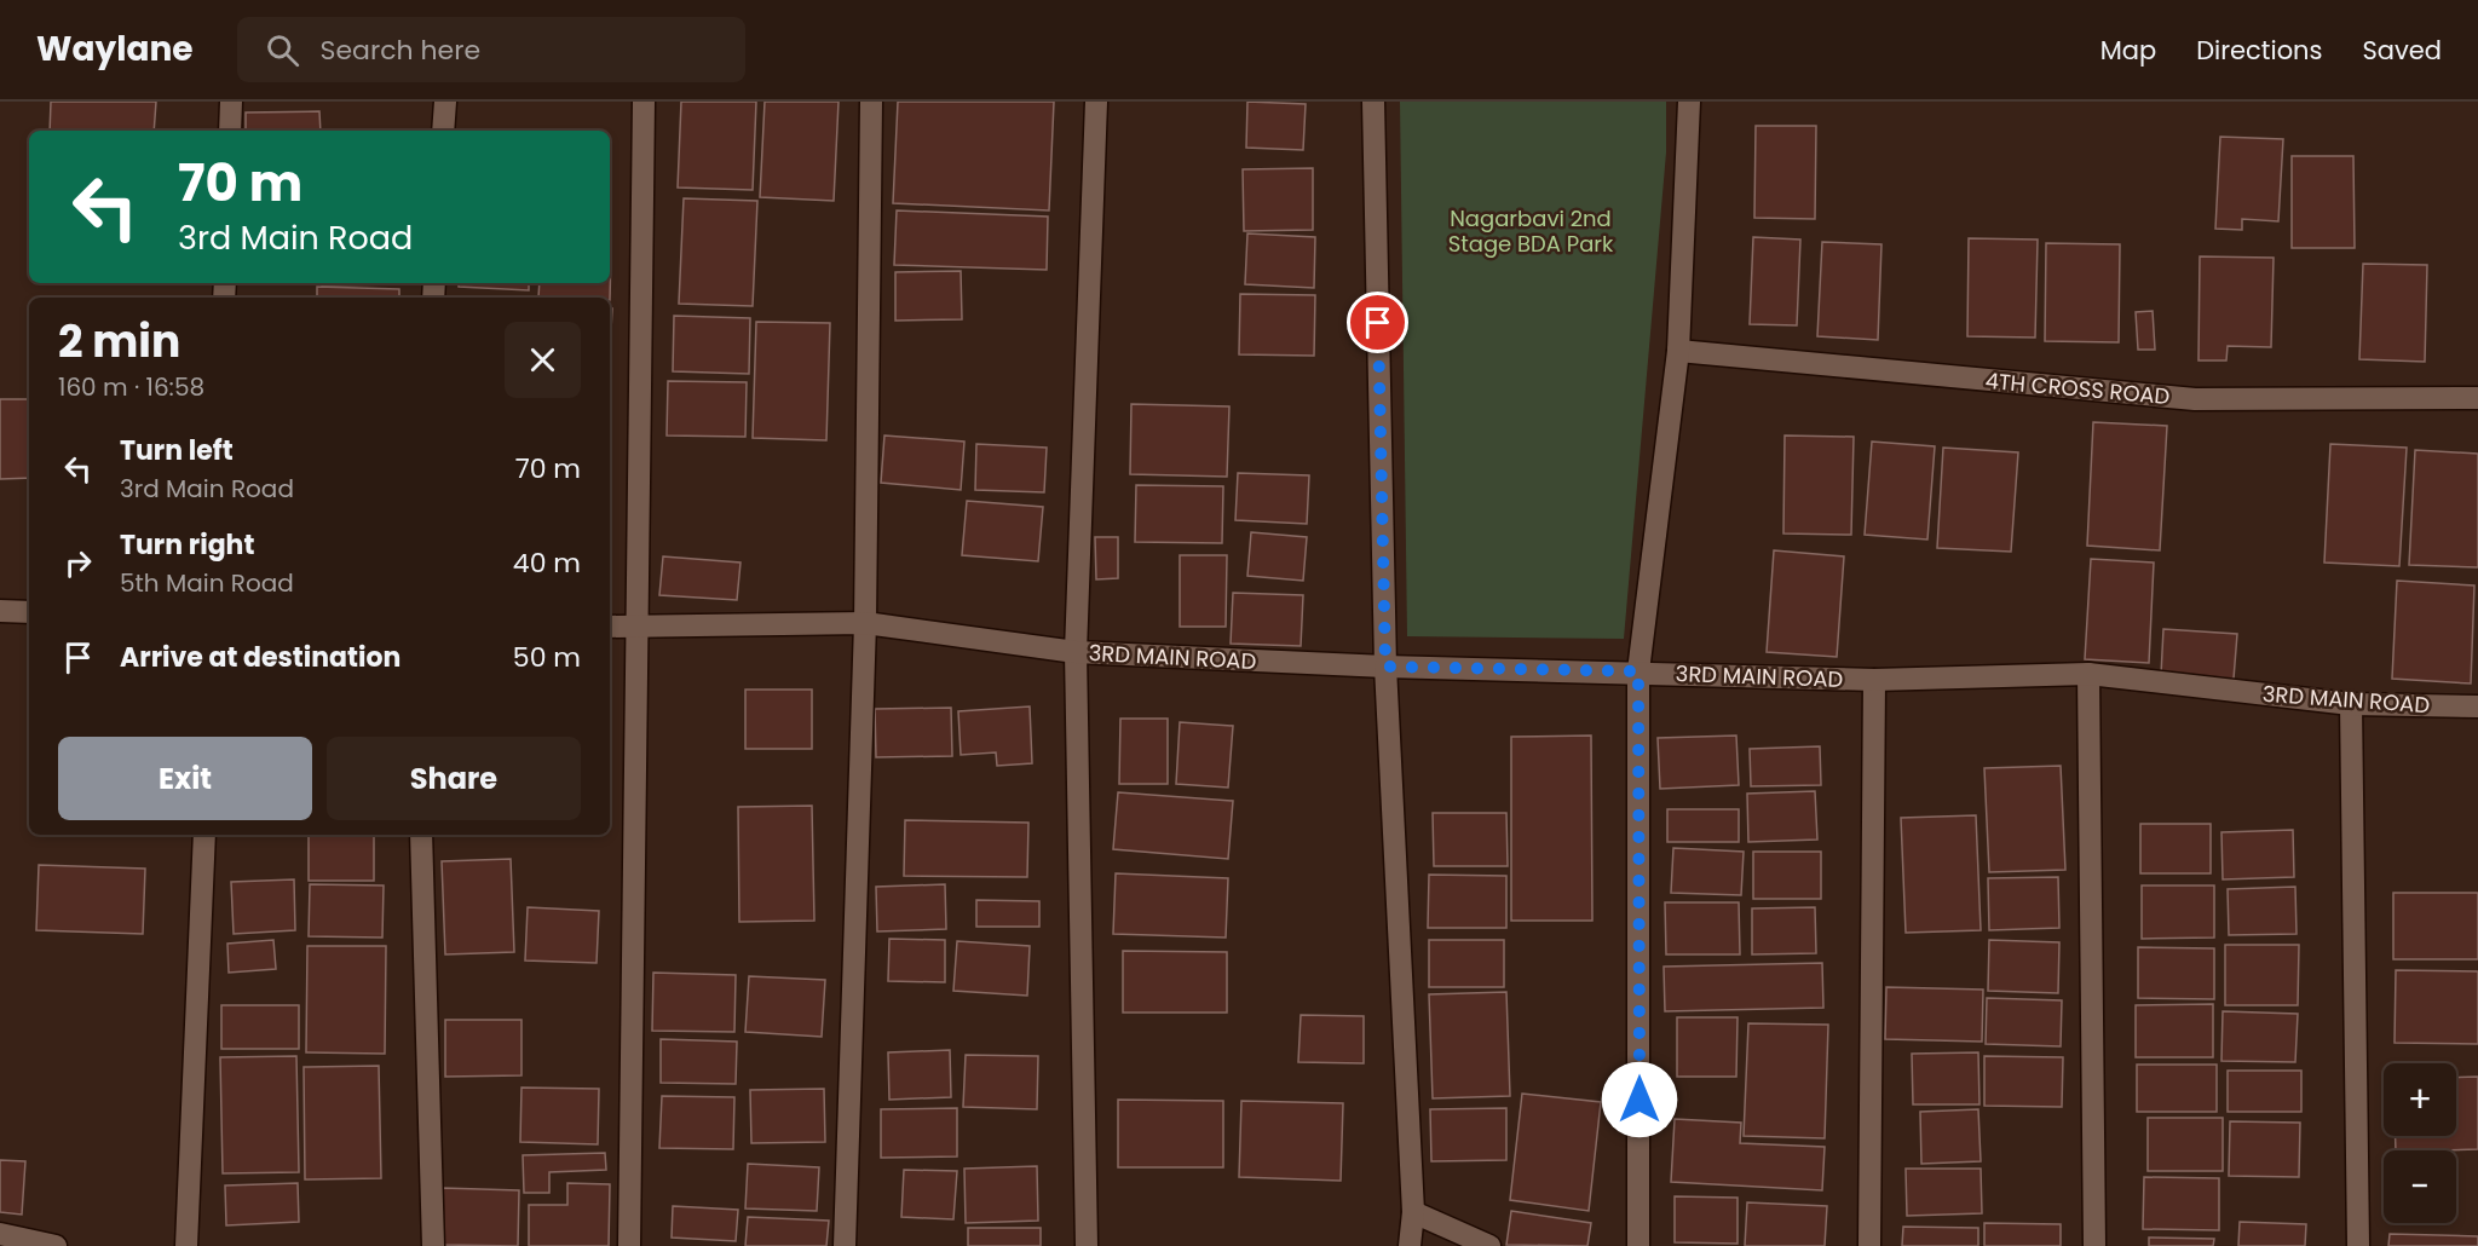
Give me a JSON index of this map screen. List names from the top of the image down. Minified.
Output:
{"streets":{"street":["4TH CROSS ROAD","3RD MAIN ROAD"]},"parks":["Nagarbavi 2nd Stage BDA Park"],"page":{"header":"Waylane","search":"Search here","nav":["Map","Directions","Saved"],"turn":["70 m","3rd Main Road"],"heading":["2 min","160 m · 16:58"],"list":[{"name":"Turn left","note":"3rd Main Road","value":"70 m"},{"name":"Turn right","note":"5th Main Road","value":"40 m"},{"name":"Arrive at destination","value":"50 m"}],"buttons":["Exit","Share"],"map_buttons":["+","−"]}}
